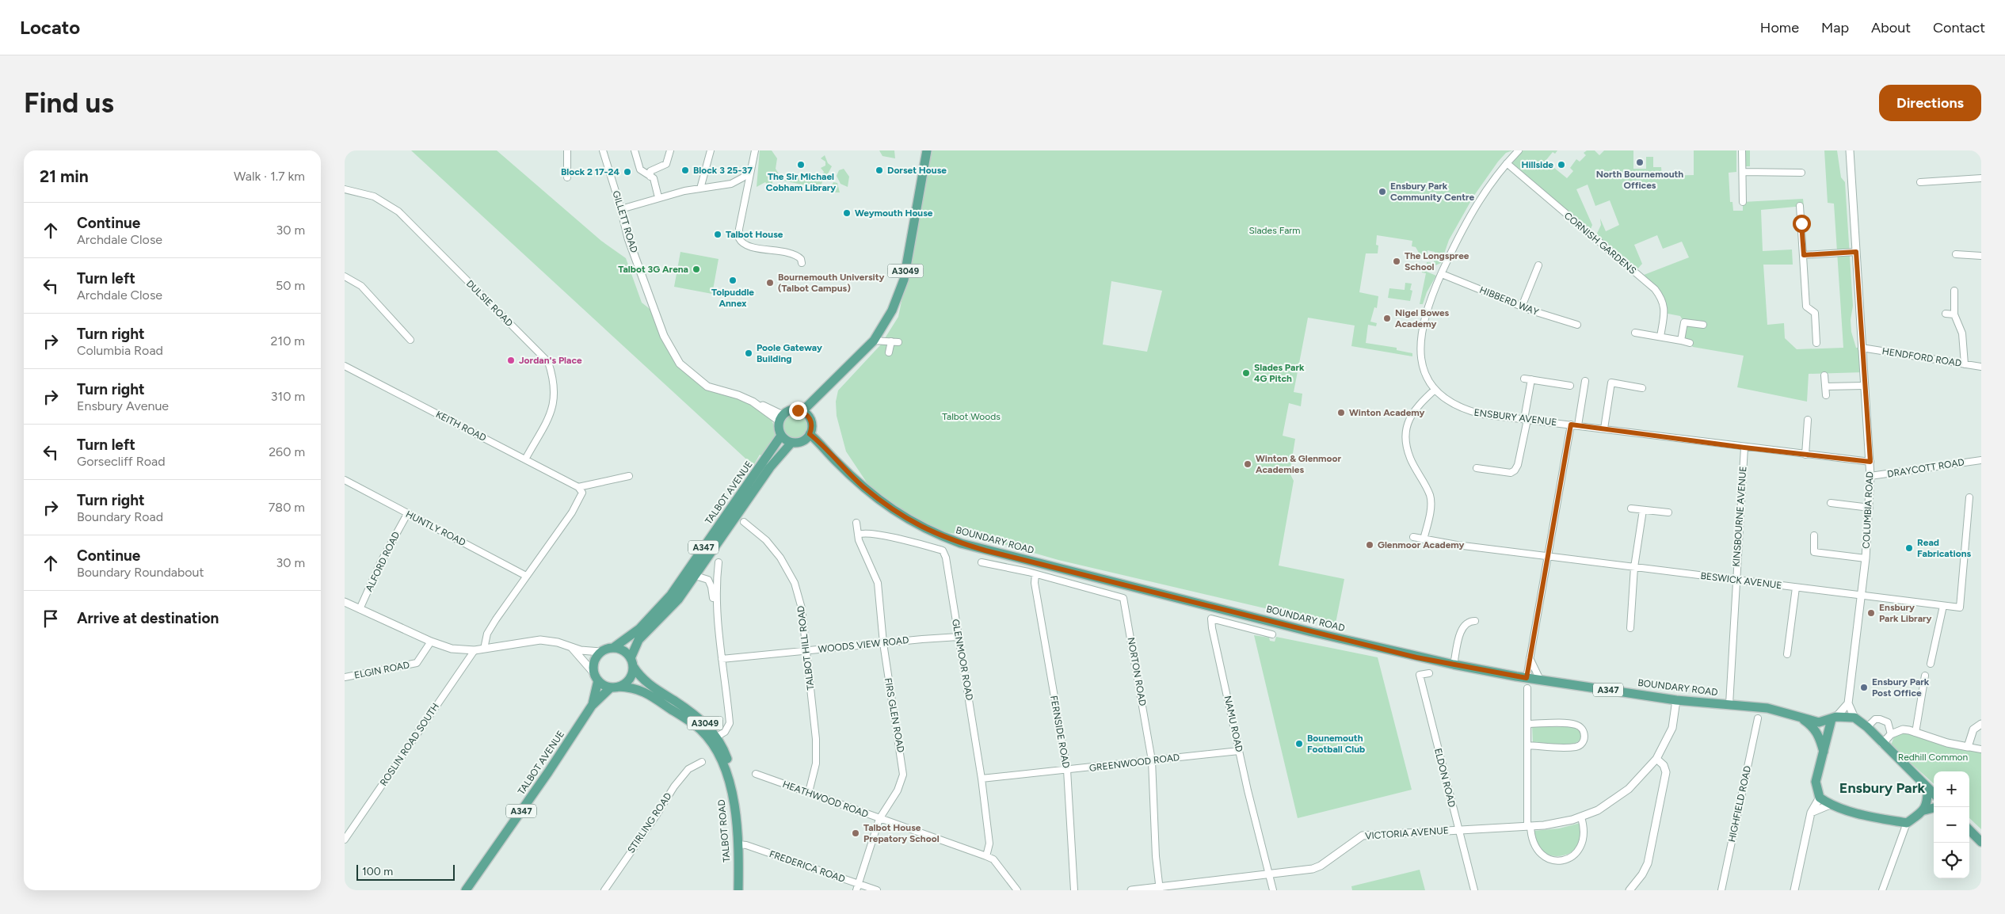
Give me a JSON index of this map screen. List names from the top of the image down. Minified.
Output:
{"streets":{"main road":["A3049","TALBOT AVENUE","BOUNDARY ROAD","A347","TALBOT ROAD"],"street":["GILLETT ROAD","CORNISH GARDENS","HIBBERD WAY","DULSIE ROAD","HENDFORD ROAD","ENSBURY AVENUE","KEITH ROAD","DRAYCOTT ROAD","COLUMBIA ROAD","KINSBOURNE AVENUE","HUNTLY ROAD","ALFORD ROAD","BESWICK AVENUE","WOODS VIEW ROAD","TALBOT HILL ROAD","GLENMOOR ROAD","ELGIN ROAD","NORTON ROAD","FIRS GLEN ROAD","NAMU ROAD","FERNSIDE ROAD","ROSLIN ROAD SOUTH","GREENWOOD ROAD","ELDON ROAD","HEATHWOOD ROAD","HIGHFIELD ROAD","STIRLING ROAD","VICTORIA AVENUE","FREDERICA ROAD"]},"crossings":[["GILLETT ROAD","A3049"],["GILLETT ROAD","TALBOT AVENUE"],["GILLETT ROAD","BOUNDARY ROAD"],["CORNISH GARDENS","ENSBURY AVENUE"],["A3049","TALBOT AVENUE"],["A3049","BOUNDARY ROAD"],["A3049","A347"],["A3049","TALBOT ROAD"],["HIBBERD WAY","ENSBURY AVENUE"],["DULSIE ROAD","KEITH ROAD"],["HENDFORD ROAD","COLUMBIA ROAD"],["ENSBURY AVENUE","COLUMBIA ROAD"],["ENSBURY AVENUE","KINSBOURNE AVENUE"],["DRAYCOTT ROAD","COLUMBIA ROAD"],["TALBOT AVENUE","BOUNDARY ROAD"],["TALBOT AVENUE","A347"],["TALBOT AVENUE","TALBOT ROAD"],["COLUMBIA ROAD","BESWICK AVENUE"],["KINSBOURNE AVENUE","BOUNDARY ROAD"],["KINSBOURNE AVENUE","BESWICK AVENUE"],["HUNTLY ROAD","ALFORD ROAD"],["BOUNDARY ROAD","A347"],["BOUNDARY ROAD","VICTORIA AVENUE"],["A347","TALBOT ROAD"],["WOODS VIEW ROAD","TALBOT HILL ROAD"],["WOODS VIEW ROAD","GLENMOOR ROAD"],["WOODS VIEW ROAD","FIRS GLEN ROAD"],["TALBOT HILL ROAD","HEATHWOOD ROAD"],["GLENMOOR ROAD","FIRS GLEN ROAD"],["GLENMOOR ROAD","GREENWOOD ROAD"],["GLENMOOR ROAD","HEATHWOOD ROAD"],["NORTON ROAD","FERNSIDE ROAD"],["NORTON ROAD","GREENWOOD ROAD"],["NORTON ROAD","VICTORIA AVENUE"],["FIRS GLEN ROAD","HEATHWOOD ROAD"],["FIRS GLEN ROAD","FREDERICA ROAD"],["NAMU ROAD","GREENWOOD ROAD"],["NAMU ROAD","VICTORIA AVENUE"],["FERNSIDE ROAD","GREENWOOD ROAD"],["ELDON ROAD","VICTORIA AVENUE"],["TALBOT ROAD","FREDERICA ROAD"]],"districts":["Ensbury Park"],"parks":["Slades Farm","Talbot Woods","Redhill Common"],"places":["North Bournemouth Offices","The Sir Michael Cobham Library","Hillside","Block 3 25-37","Dorset House","Block 2 17-24","Ensbury Park Community Centre","Weymouth House","Talbot House","The Longspree School","Talbot 3G Arena","Tolpuddle Annex","Bournemouth University (Talbot Campus)","Nigel Bowes Academy","Poole Gateway Building","Jordan's Place","Slades Park 4G Pitch","Winton Academy","Winton & Glenmoor Academies","Glenmoor Academy","Read Fabrications","Ensbury Park Library","Ensbury Park Post Office","Bounemouth Football Club","Talbot House Prepatory School"],"scale_bar":"100 m","page":{"header":"Locato","nav":["Home","Map","About","Contact"],"buttons":"Directions","title":"Find us","heading":["21 min","Walk · 1.7 km"],"list":[["Continue","Archdale Close","30 m"],["Turn left","Archdale Close","50 m"],["Turn right","Columbia Road","210 m"],["Turn right","Ensbury Avenue","310 m"],["Turn left","Gorsecliff Road","260 m"],["Turn right","Boundary Road","780 m"],["Continue","Boundary Roundabout","30 m"],"Arrive at destination"],"map_buttons":["+","−"],"scale":"100 m"}}
